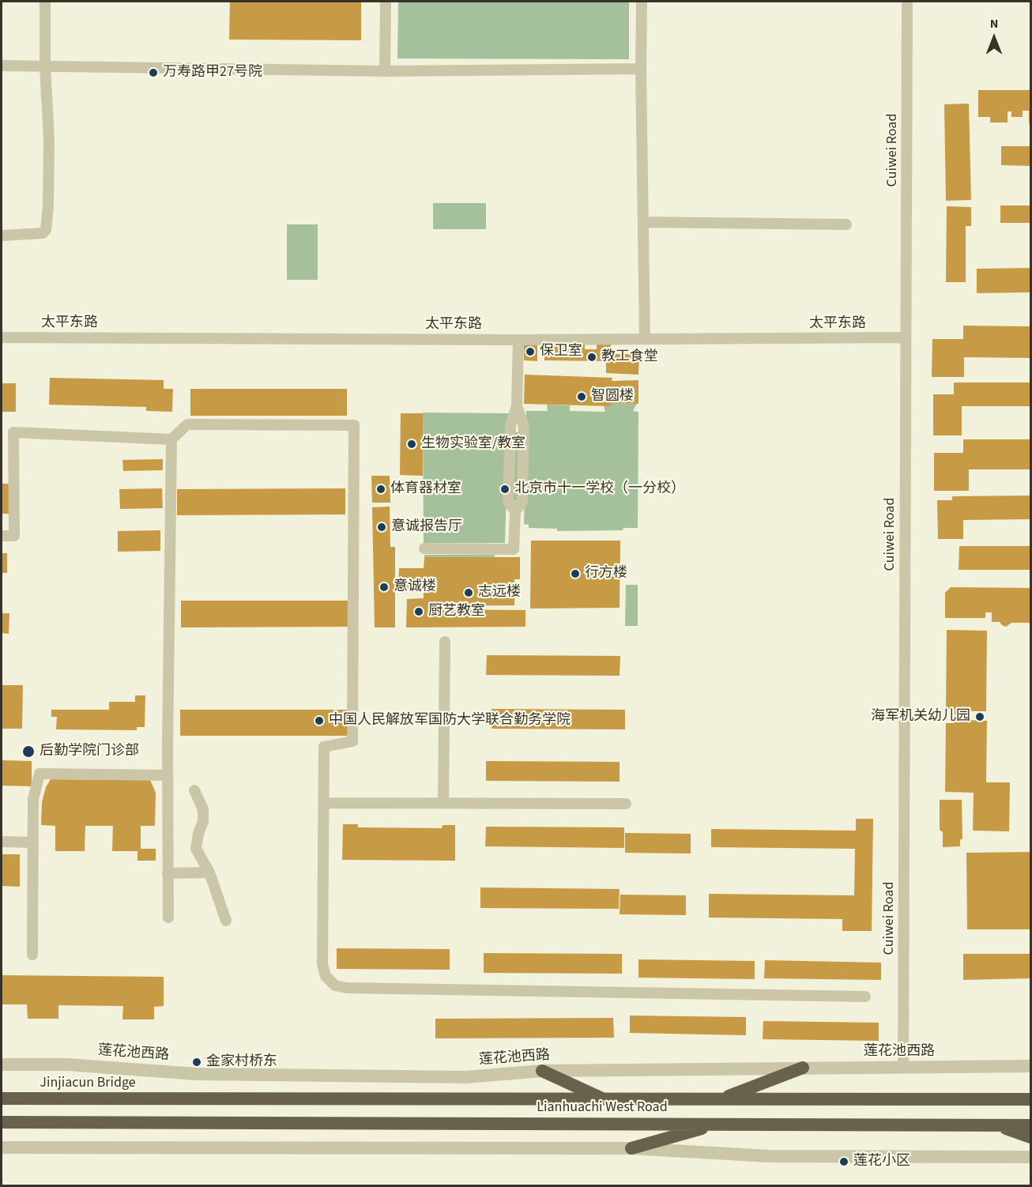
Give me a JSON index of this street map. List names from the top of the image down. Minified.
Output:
{"streets":{"highway":["Jinjiacun Bridge","Lianhuachi West Road"],"street":["Cuiwei Road","太平东路","莲花池西路"]},"crossings":[["Cuiwei Road","太平东路"],["Cuiwei Road","莲花池西路"],["Jinjiacun Bridge","Lianhuachi West Road"]],"places":["万寿路甲27号院","保卫室","教工食堂","智圆楼","生物实验室/教室","体育器材室","北京市十一学校（一分校）","意诚报告厅","行方楼","意诚楼","志远楼","厨艺教室","海军机关幼儿园","中国人民解放军国防大学联合勤务学院","后勤学院门诊部","金家村桥东","莲花小区"],"north":"top"}
